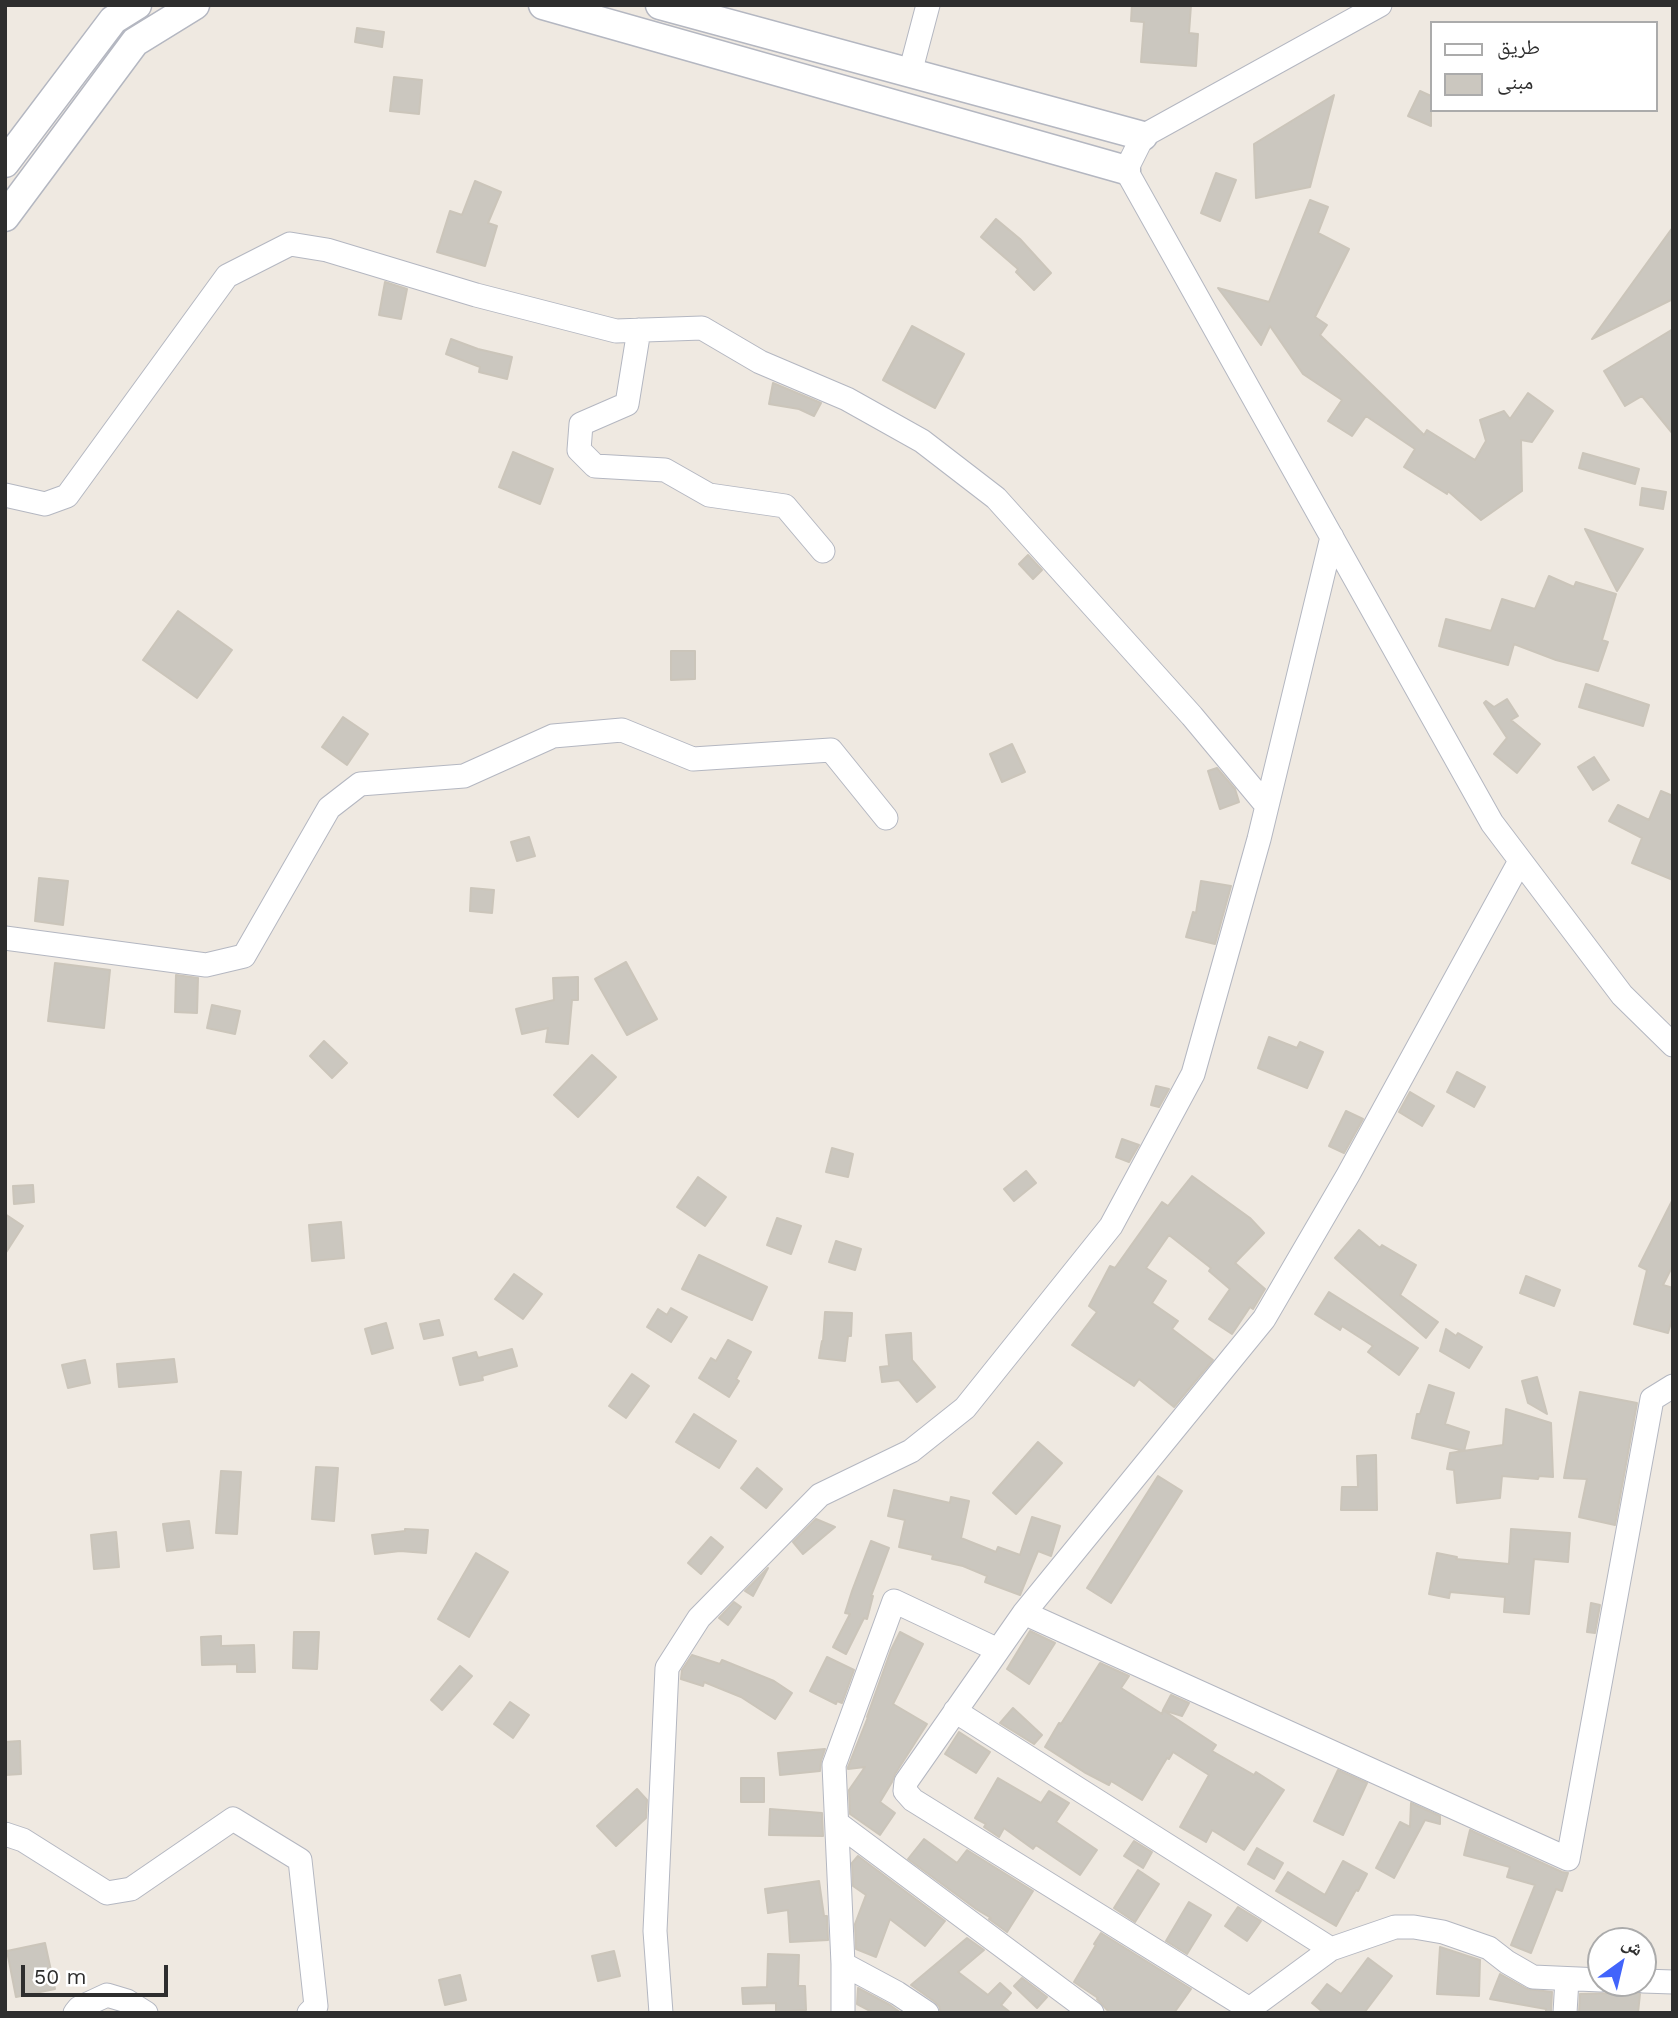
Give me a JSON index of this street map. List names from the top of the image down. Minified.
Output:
{"legend":["طريق","مبنى"],"scale_bar":"50 m","north":"top right"}
